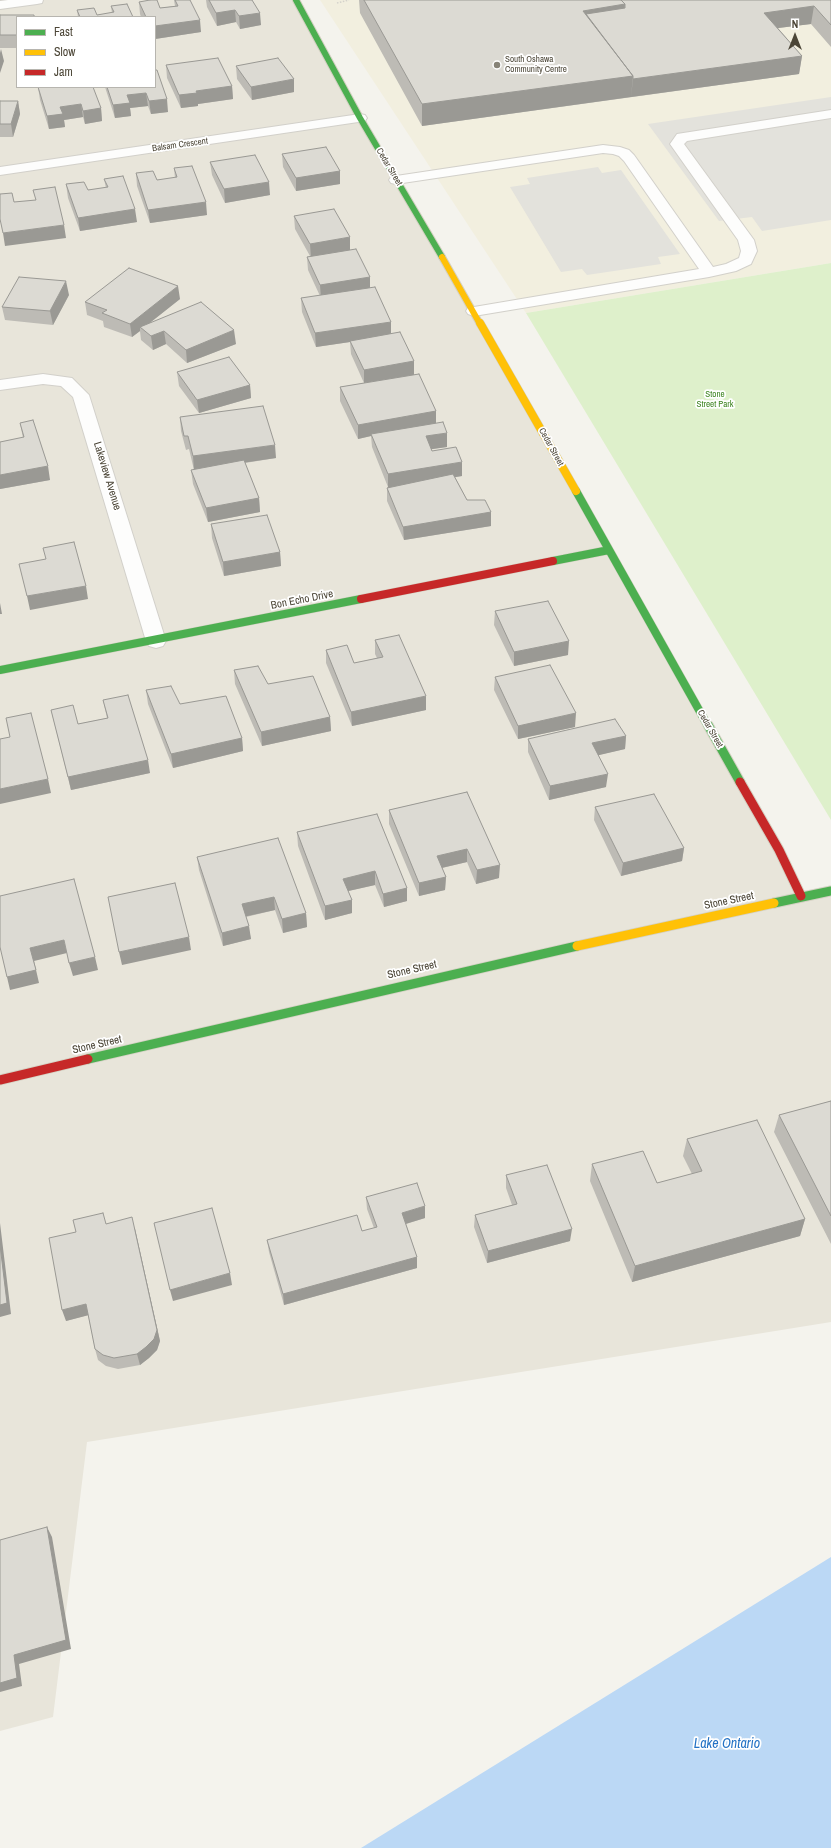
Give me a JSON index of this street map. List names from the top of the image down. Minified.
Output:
{"streets":{"street":["Balsam Crescent","Cedar Street","Lakeview Avenue","Bon Echo Drive","Stone Street"]},"crossings":[["Balsam Crescent","Cedar Street"],["Cedar Street","Bon Echo Drive"],["Cedar Street","Stone Street"],["Lakeview Avenue","Bon Echo Drive"]],"water":["Lake Ontario"],"parks":["Stone Street Park"],"places":["South Oshawa Community Centre"],"legend":["Fast","Slow","Jam"],"north":"top"}
